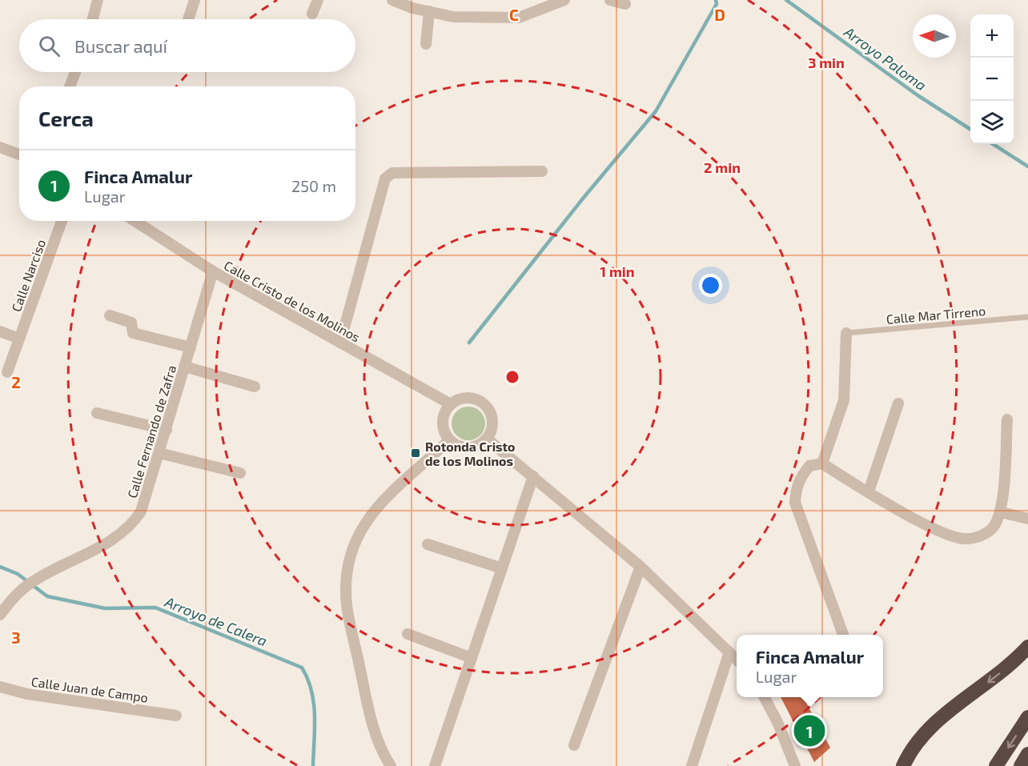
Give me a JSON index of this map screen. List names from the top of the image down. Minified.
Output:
{"streets":{"street":["Calle Narciso","Calle Cristo de los Molinos","Calle Fernando de Zafra","Calle Juan de Campo"],"lane":["Calle Mar Tirreno"]},"crossings":[["Calle Cristo de los Molinos","Calle Fernando de Zafra"]],"water":["Arroyo Paloma","Arroyo de Calera"],"places":{"transit":["Rotonda Cristo de los Molinos"]},"north":"left","page":{"map_buttons":["+","−"],"search":"Buscar aquí","heading":"Cerca","list":[{"mark":"1","name":"Finca Amalur","note":"Lugar","value":"250 m"}],"popup":["Finca Amalur","Lugar"],"pins":"1"},"grid":{"columns":["C","D"],"rows":["2","3"]},"rings":["3 min","2 min","1 min"]}
